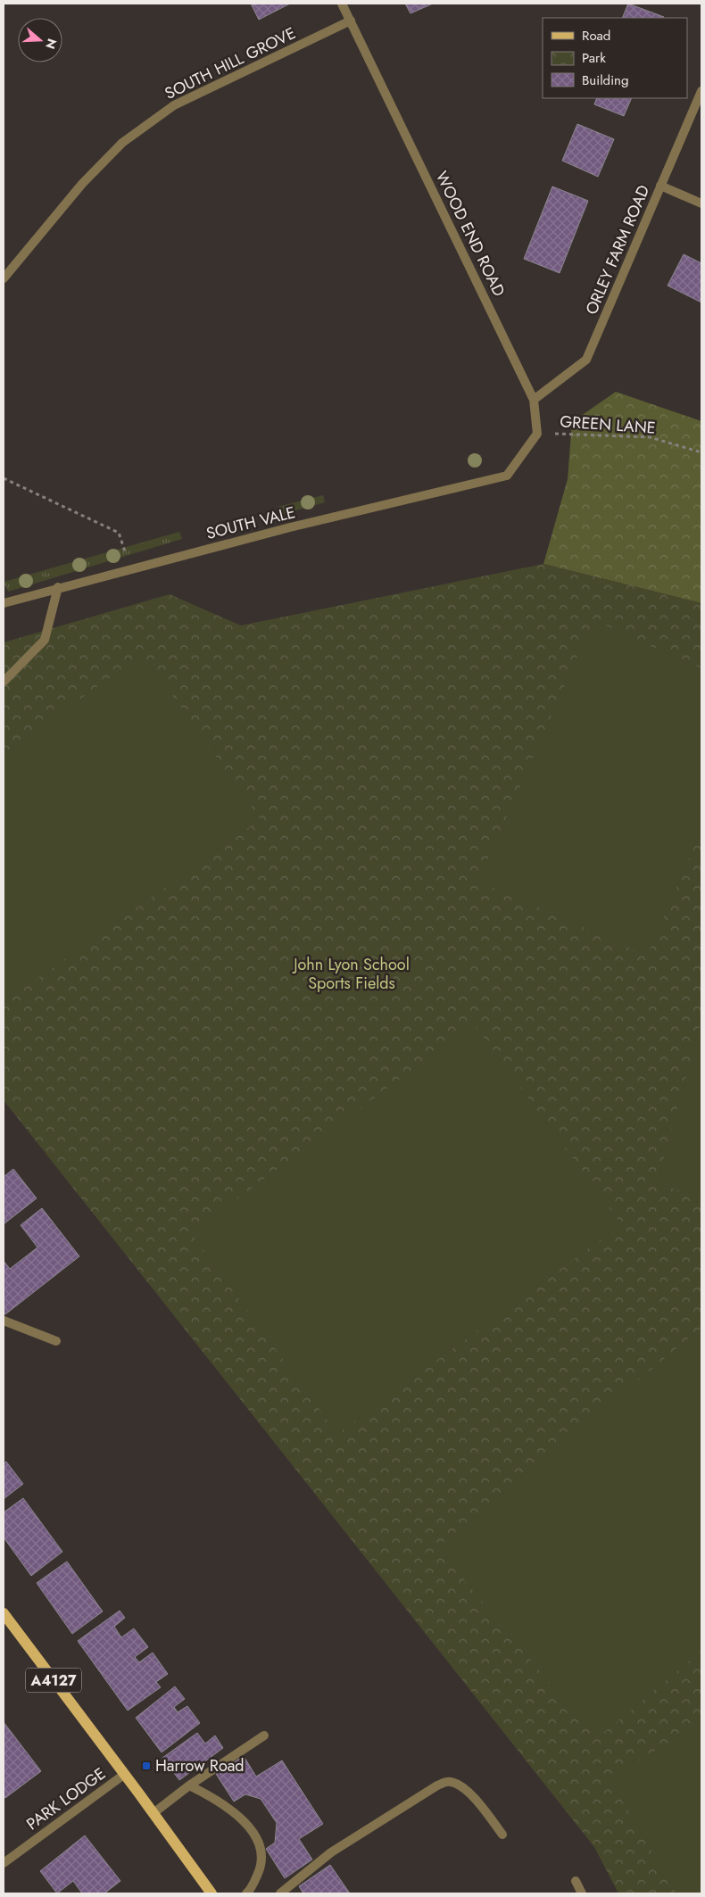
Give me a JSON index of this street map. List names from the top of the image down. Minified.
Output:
{"streets":{"main road":["A4127"],"street":["SOUTH HILL GROVE","WOOD END ROAD","ORLEY FARM ROAD","SOUTH VALE","PARK LODGE"],"path":["GREEN LANE"]},"crossings":[["SOUTH HILL GROVE","WOOD END ROAD"],["WOOD END ROAD","ORLEY FARM ROAD"],["WOOD END ROAD","GREEN LANE"],["WOOD END ROAD","SOUTH VALE"],["GREEN LANE","SOUTH VALE"],["A4127","PARK LODGE"]],"parks":["John Lyon School Sports Fields"],"places":{"transit":["Harrow Road"]},"legend":["Road","Park","Building"],"north":"right"}
